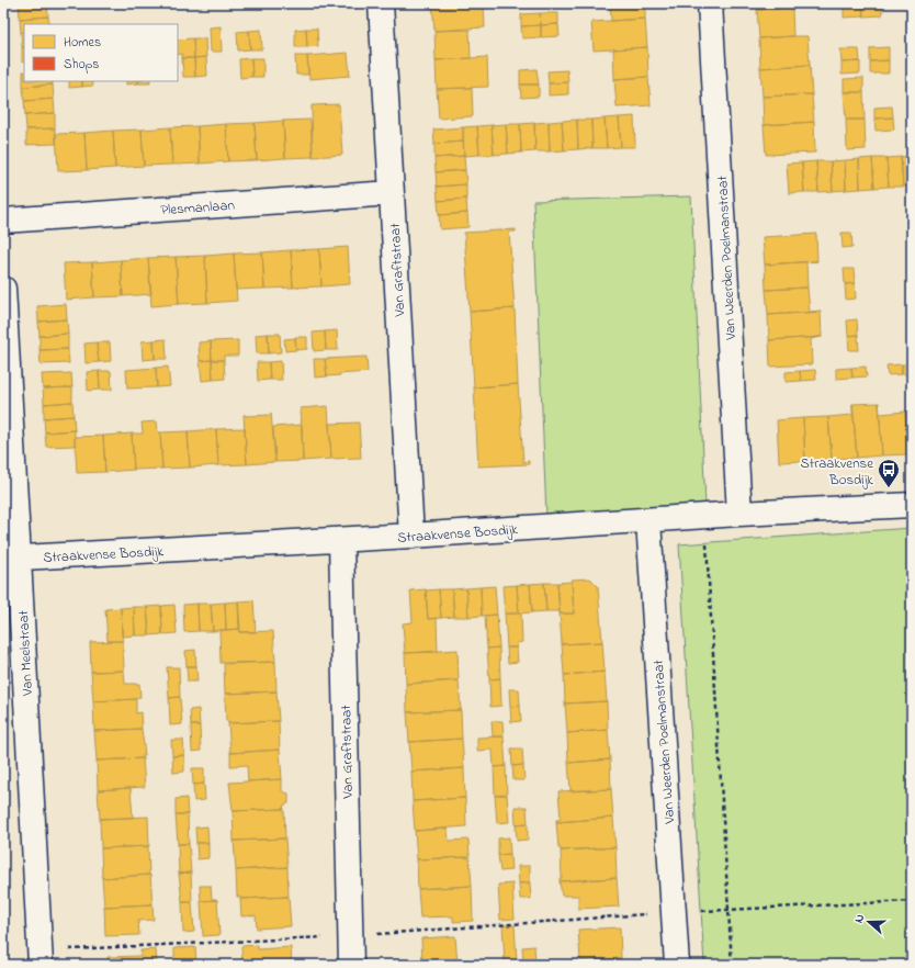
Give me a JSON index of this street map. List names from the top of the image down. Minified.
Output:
{"streets":{"street":["Plesmanlaan","Van Weerden Poelmanstraat","Van Graftstraat","Straakvense Bosdijk","Van Meelstraat"]},"crossings":[["Plesmanlaan","Van Graftstraat"],["Van Weerden Poelmanstraat","Straakvense Bosdijk"],["Van Graftstraat","Straakvense Bosdijk"],["Straakvense Bosdijk","Van Meelstraat"]],"places":{"bus stop":["Straakvense Bosdijk"]},"legend":["Homes","Shops"],"north":"left"}
